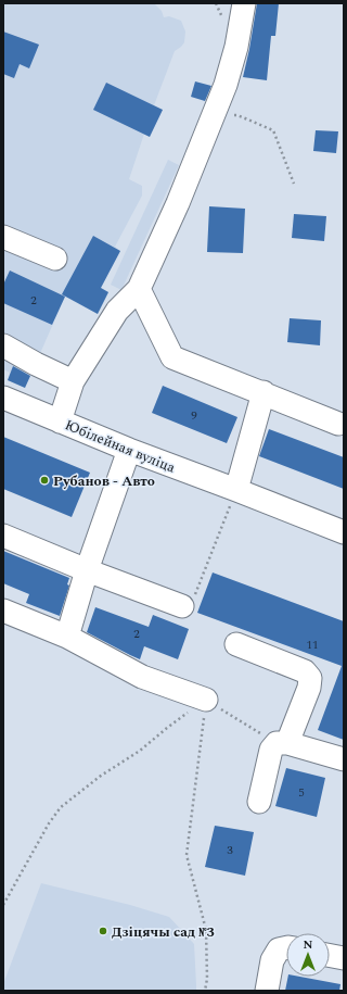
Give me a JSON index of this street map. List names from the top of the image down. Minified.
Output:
{"streets":{"street":["Юбілейная вуліца"]},"places":["Рубанов - Авто","Дзіцячы сад №3"],"house_numbers":["2","9","2","11","5","3"],"north":"top"}
